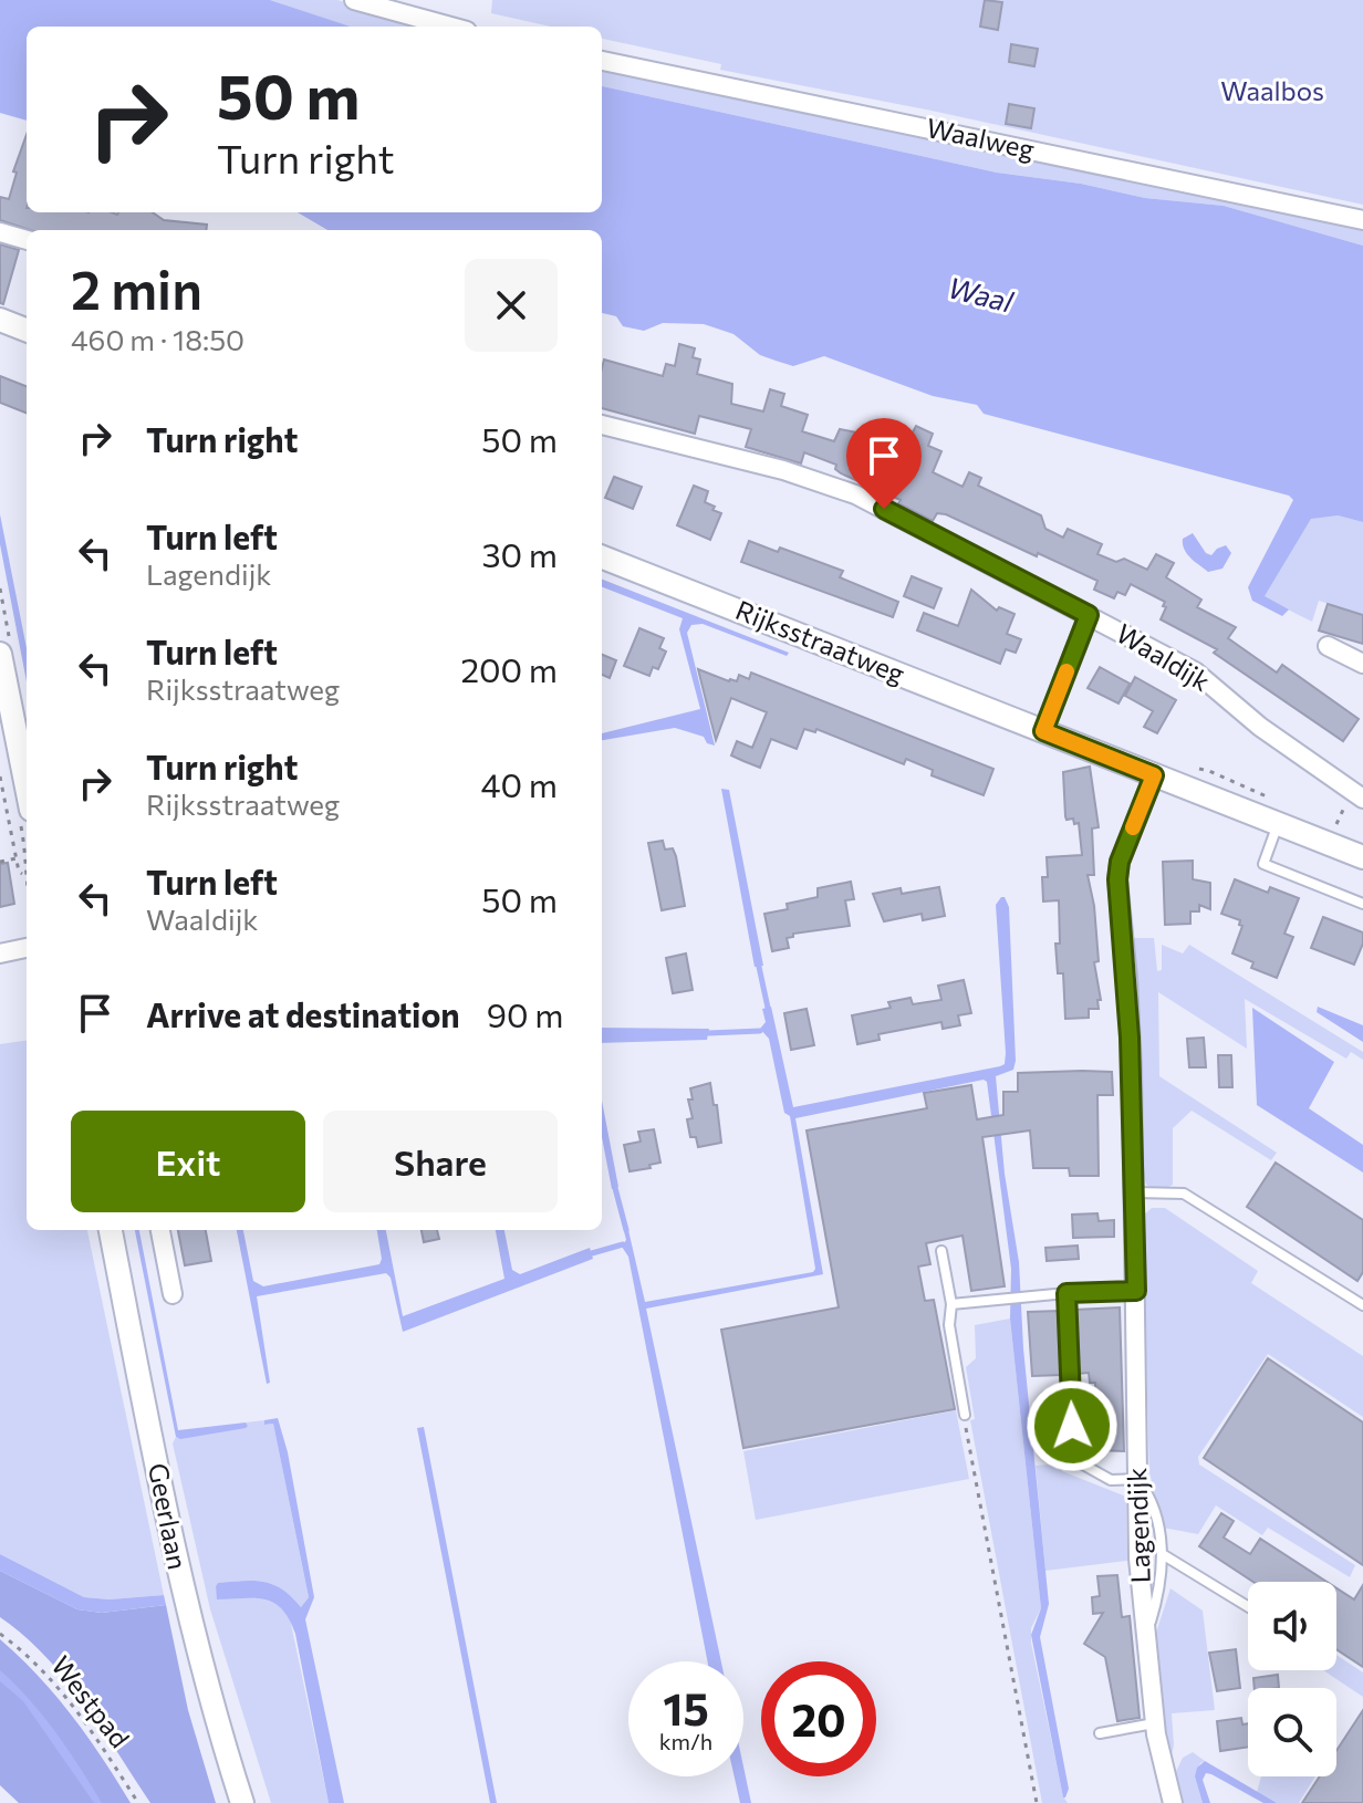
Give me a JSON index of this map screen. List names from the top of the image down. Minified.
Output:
{"streets":{"street":["Waalweg","Rijksstraatweg","Waaldijk","Geerlaan","Lagendijk"],"path":["Westpad"]},"crossings":[["Rijksstraatweg","Lagendijk"]],"water":["Waal"],"parks":["Waalbos"],"page":{"turn":["50 m","Turn right"],"heading":["2 min","460 m · 18:50"],"list":[{"name":"Turn right","value":"50 m"},{"name":"Turn left","note":"Lagendijk","value":"30 m"},{"name":"Turn left","note":"Rijksstraatweg","value":"200 m"},{"name":"Turn right","note":"Rijksstraatweg","value":"40 m"},{"name":"Turn left","note":"Waaldijk","value":"50 m"},{"name":"Arrive at destination","value":"90 m"}],"buttons":["Exit","Share"],"speed":"15 km/h","limit":"20"}}
